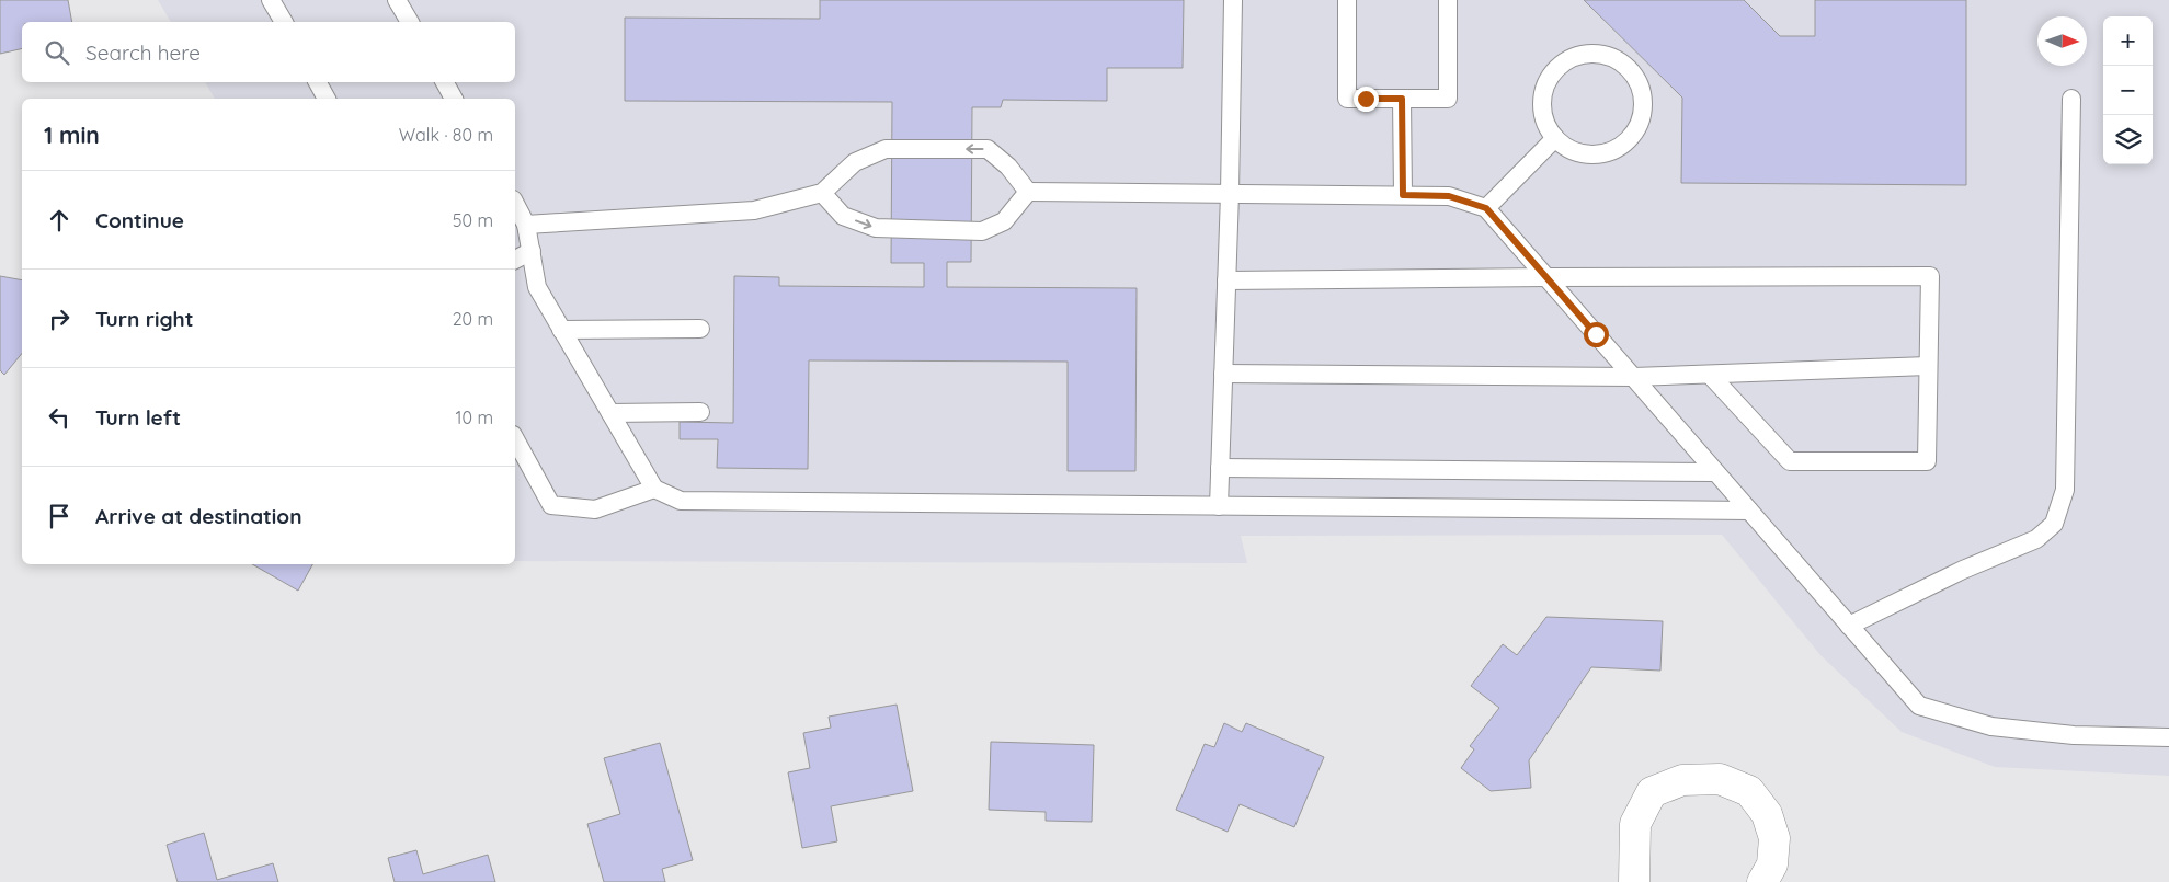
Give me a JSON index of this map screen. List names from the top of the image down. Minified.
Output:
{"north":"right","page":{"map_buttons":["+","−"],"search":"Search here","heading":["1 min","Walk · 80 m"],"list":[["Continue","50 m"],["Turn right","20 m"],["Turn left","10 m"],"Arrive at destination"]}}
